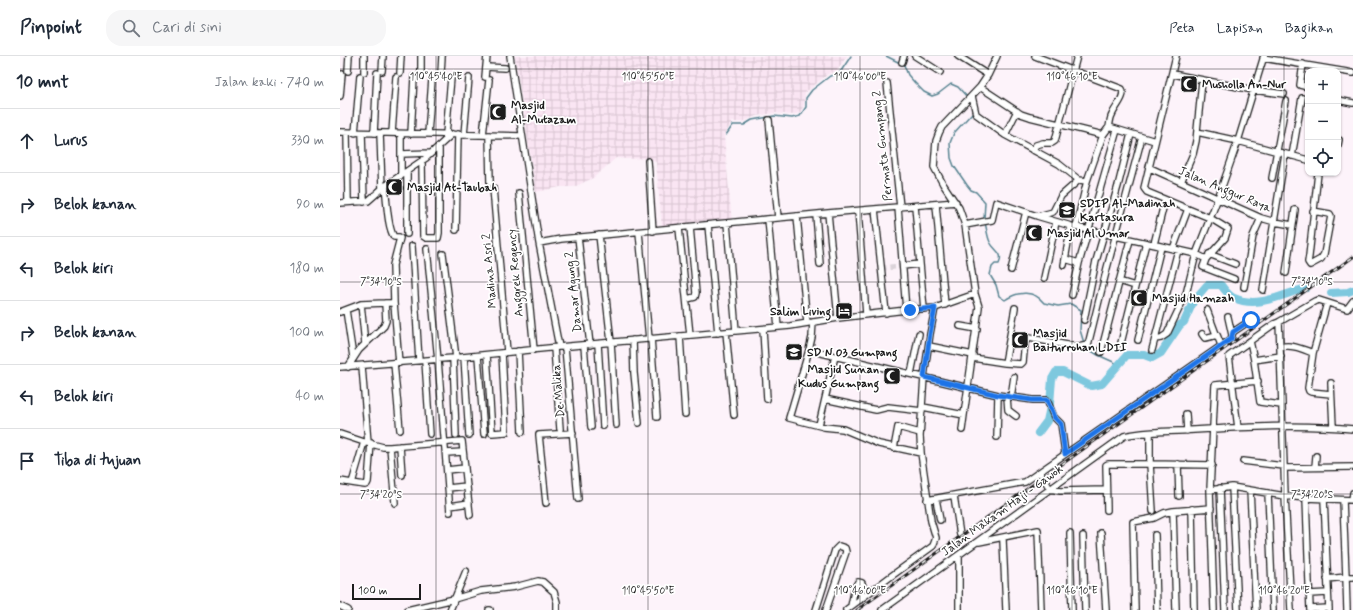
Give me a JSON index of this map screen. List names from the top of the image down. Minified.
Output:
{"streets":{"street":["Permata Gumpang 2","Jalan Anggur Raya","Madina Asri 2","Anggrek Regency","Damar Agung 2","De Malika","Jalan Makam Haji - Gawok"]},"places":{"mosque":["Musholla An-Nur","Masjid Al-Mutazam","Masjid At-Taubah","Masjid Al Umar","Masjid Hamzah","Masjid Baiturrohan LDII","Masjid Sunan Kudus Gumpang"],"school or university":["SDIP Al-Madinah Kartasura","SD N 03 Gumpang"],"hotel":["Salim Living"]},"scale_bar":"100 m","page":{"header":"Pinpoint","search":"Cari di sini","nav":["Peta","Lapisan","Bagikan"],"heading":["10 mnt","Jalan kaki · 740 m"],"map_buttons":["+","−"],"list":[["Lurus","330 m"],["Belok kanan","90 m"],["Belok kiri","180 m"],["Belok kanan","100 m"],["Belok kiri","40 m"],"Tiba di tujuan"],"scale":"100 m"},"coordinates":["110°45'40\"E","110°45'50\"E","110°46'00\"E","110°46'10\"E","7°34'10\"S","7°34'20\"S","110°46'20\"E"]}
